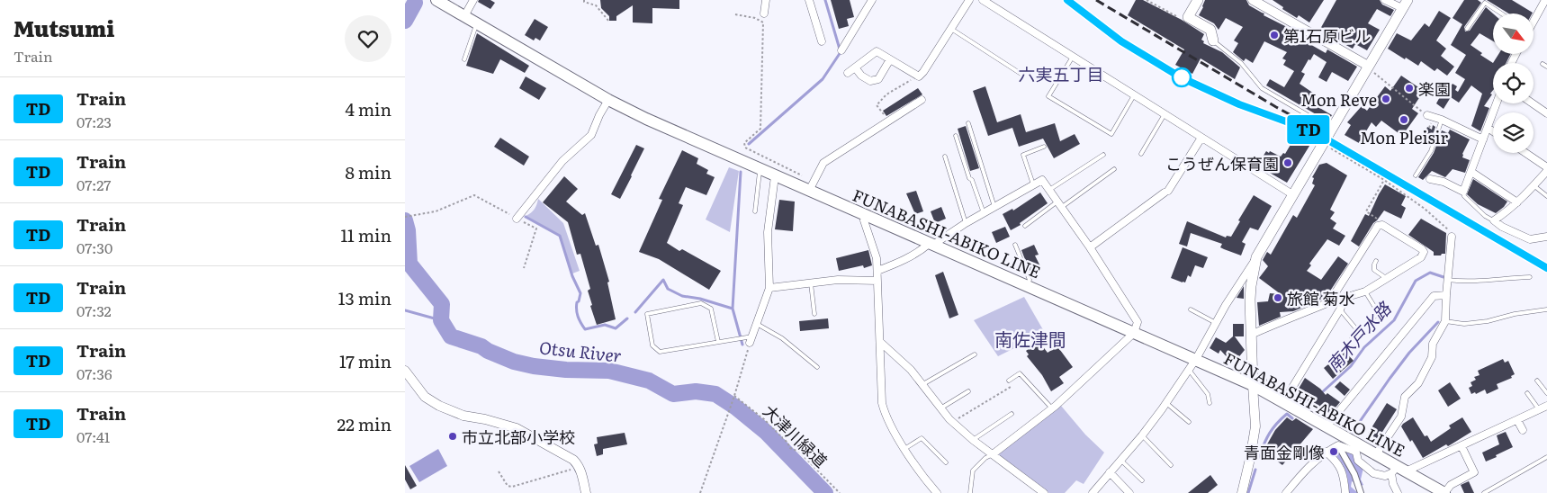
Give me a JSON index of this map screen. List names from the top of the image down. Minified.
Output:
{"streets":{"main road":["FUNABASHI-ABIKO LINE"],"path":["大津川緑道"]},"districts":["六実五丁目","南佐津間"],"water":["南木戸水路","Otsu River"],"places":["第1石原ビル","楽園","Mon Reve","Mon Pleisir","こうぜん保育園","旅館 菊水","市立北部小学校","青面金剛像"],"north":"bottom right","page":{"heading":["Mutsumi","Train"],"on_map":"TD","list":[{"mark":"TD","name":"Train","note":"07:23","value":"4 min"},{"mark":"TD","name":"Train","note":"07:27","value":"8 min"},{"mark":"TD","name":"Train","note":"07:30","value":"11 min"},{"mark":"TD","name":"Train","note":"07:32","value":"13 min"},{"mark":"TD","name":"Train","note":"07:36","value":"17 min"},{"mark":"TD","name":"Train","note":"07:41","value":"22 min"}]}}
